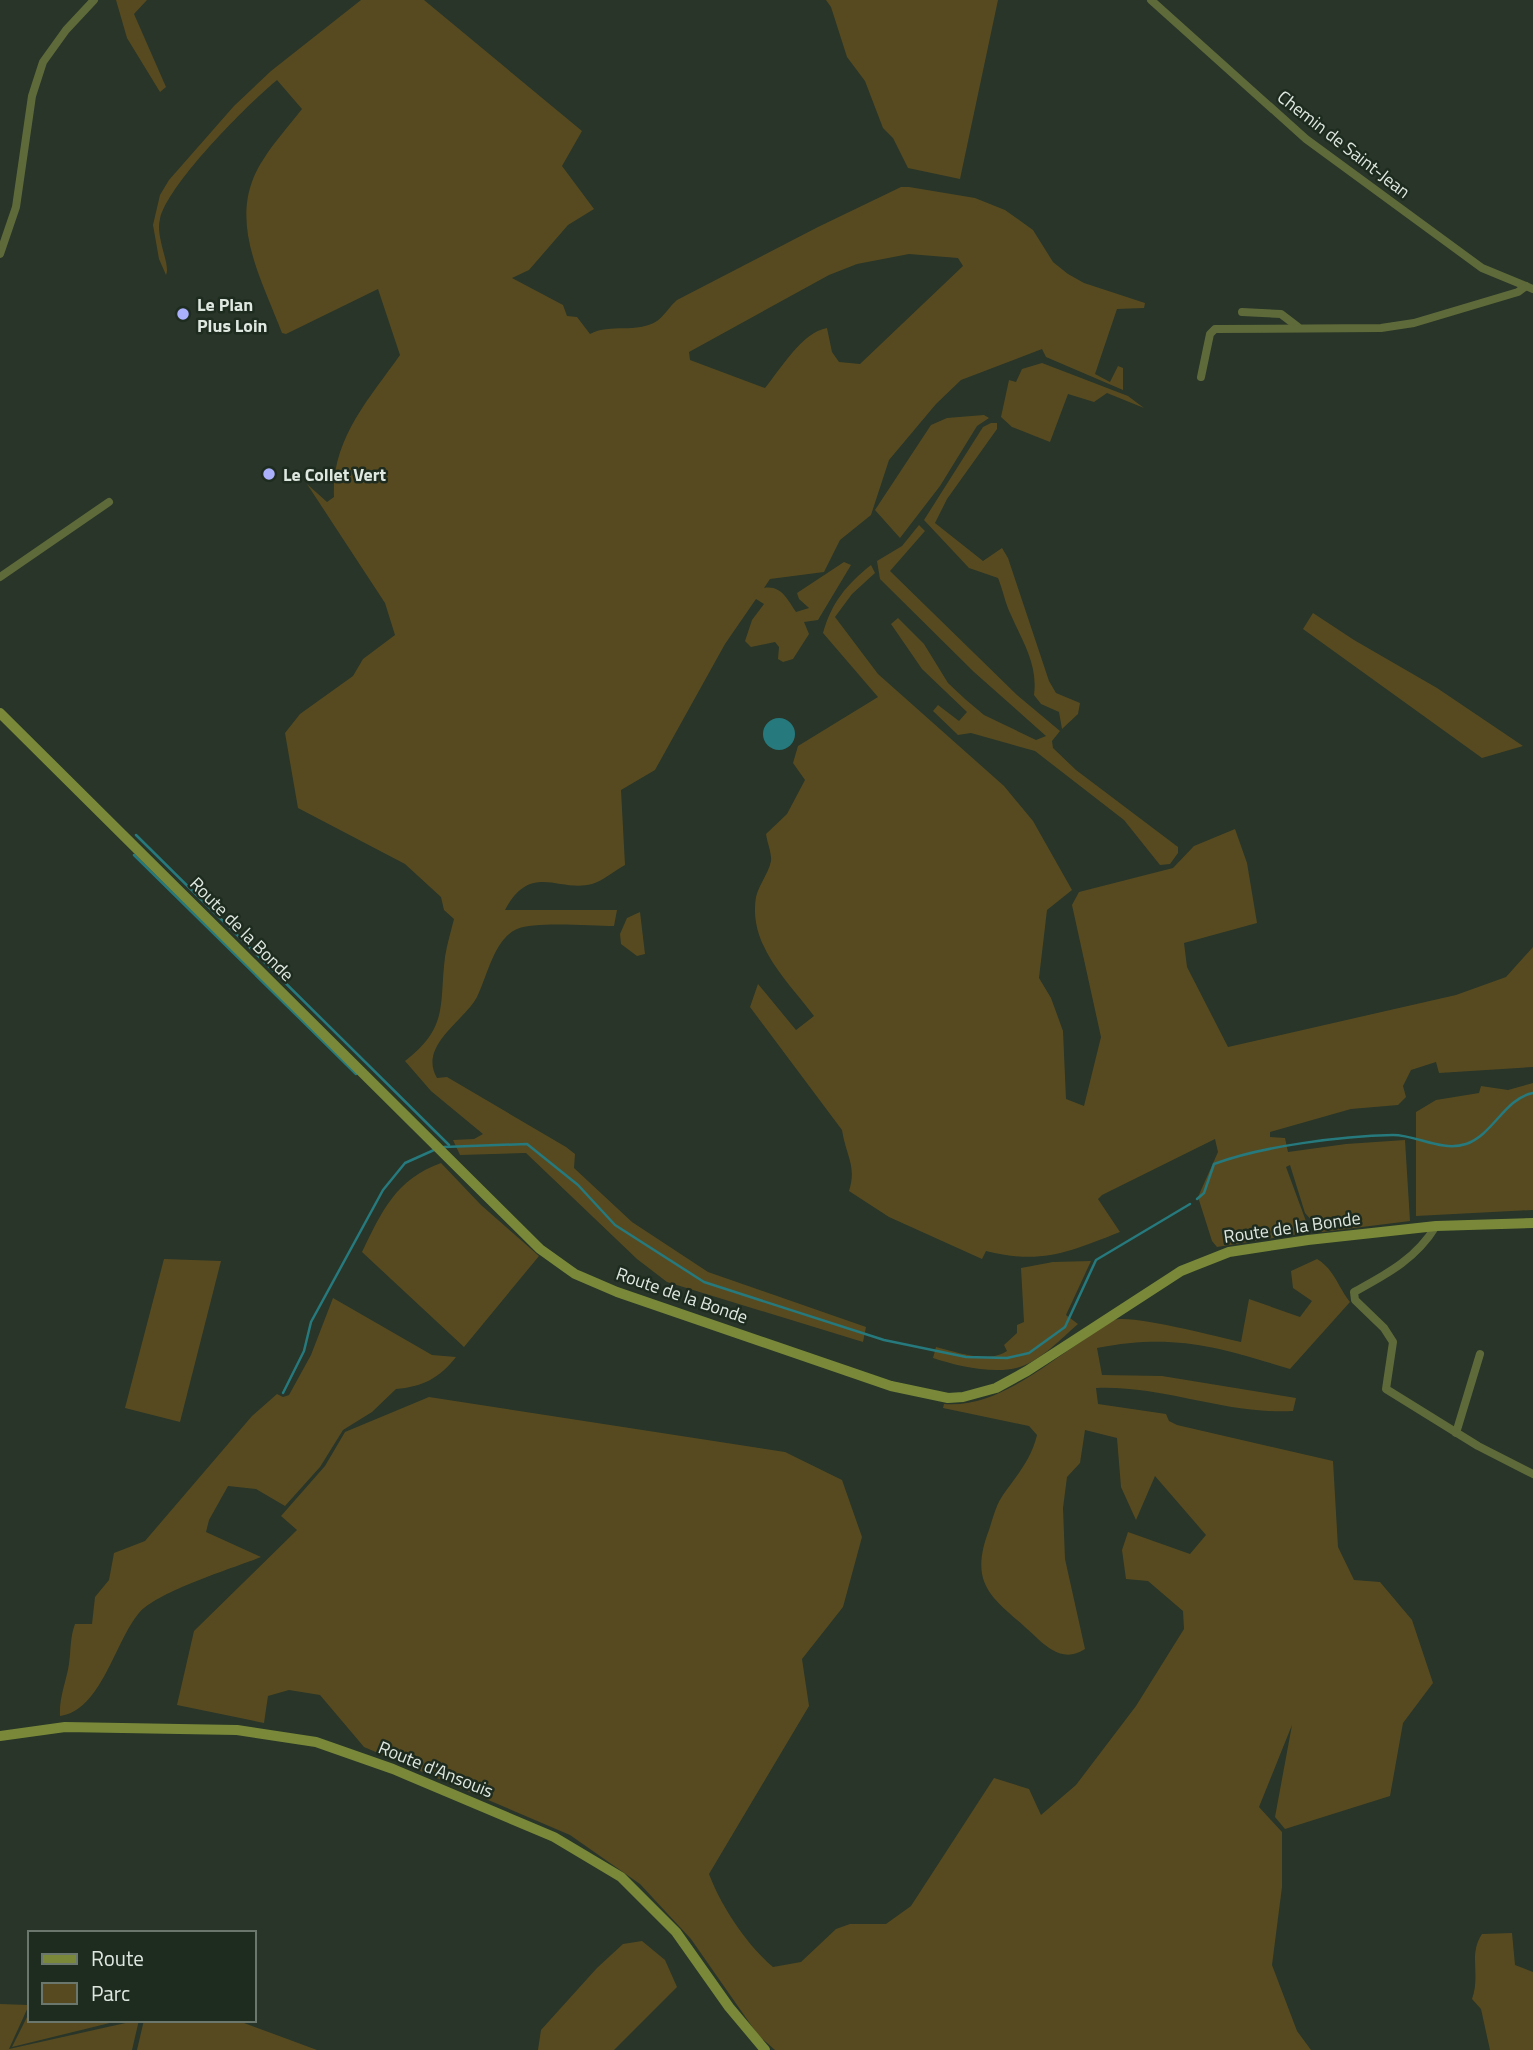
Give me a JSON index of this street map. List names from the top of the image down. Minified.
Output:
{"streets":{"main road":["Route de la Bonde","Route d'Ansouis"],"street":["Chemin de Saint-Jean"]},"places":["Le Plan Plus Loin","Le Collet Vert"],"legend":["Route","Parc"]}
